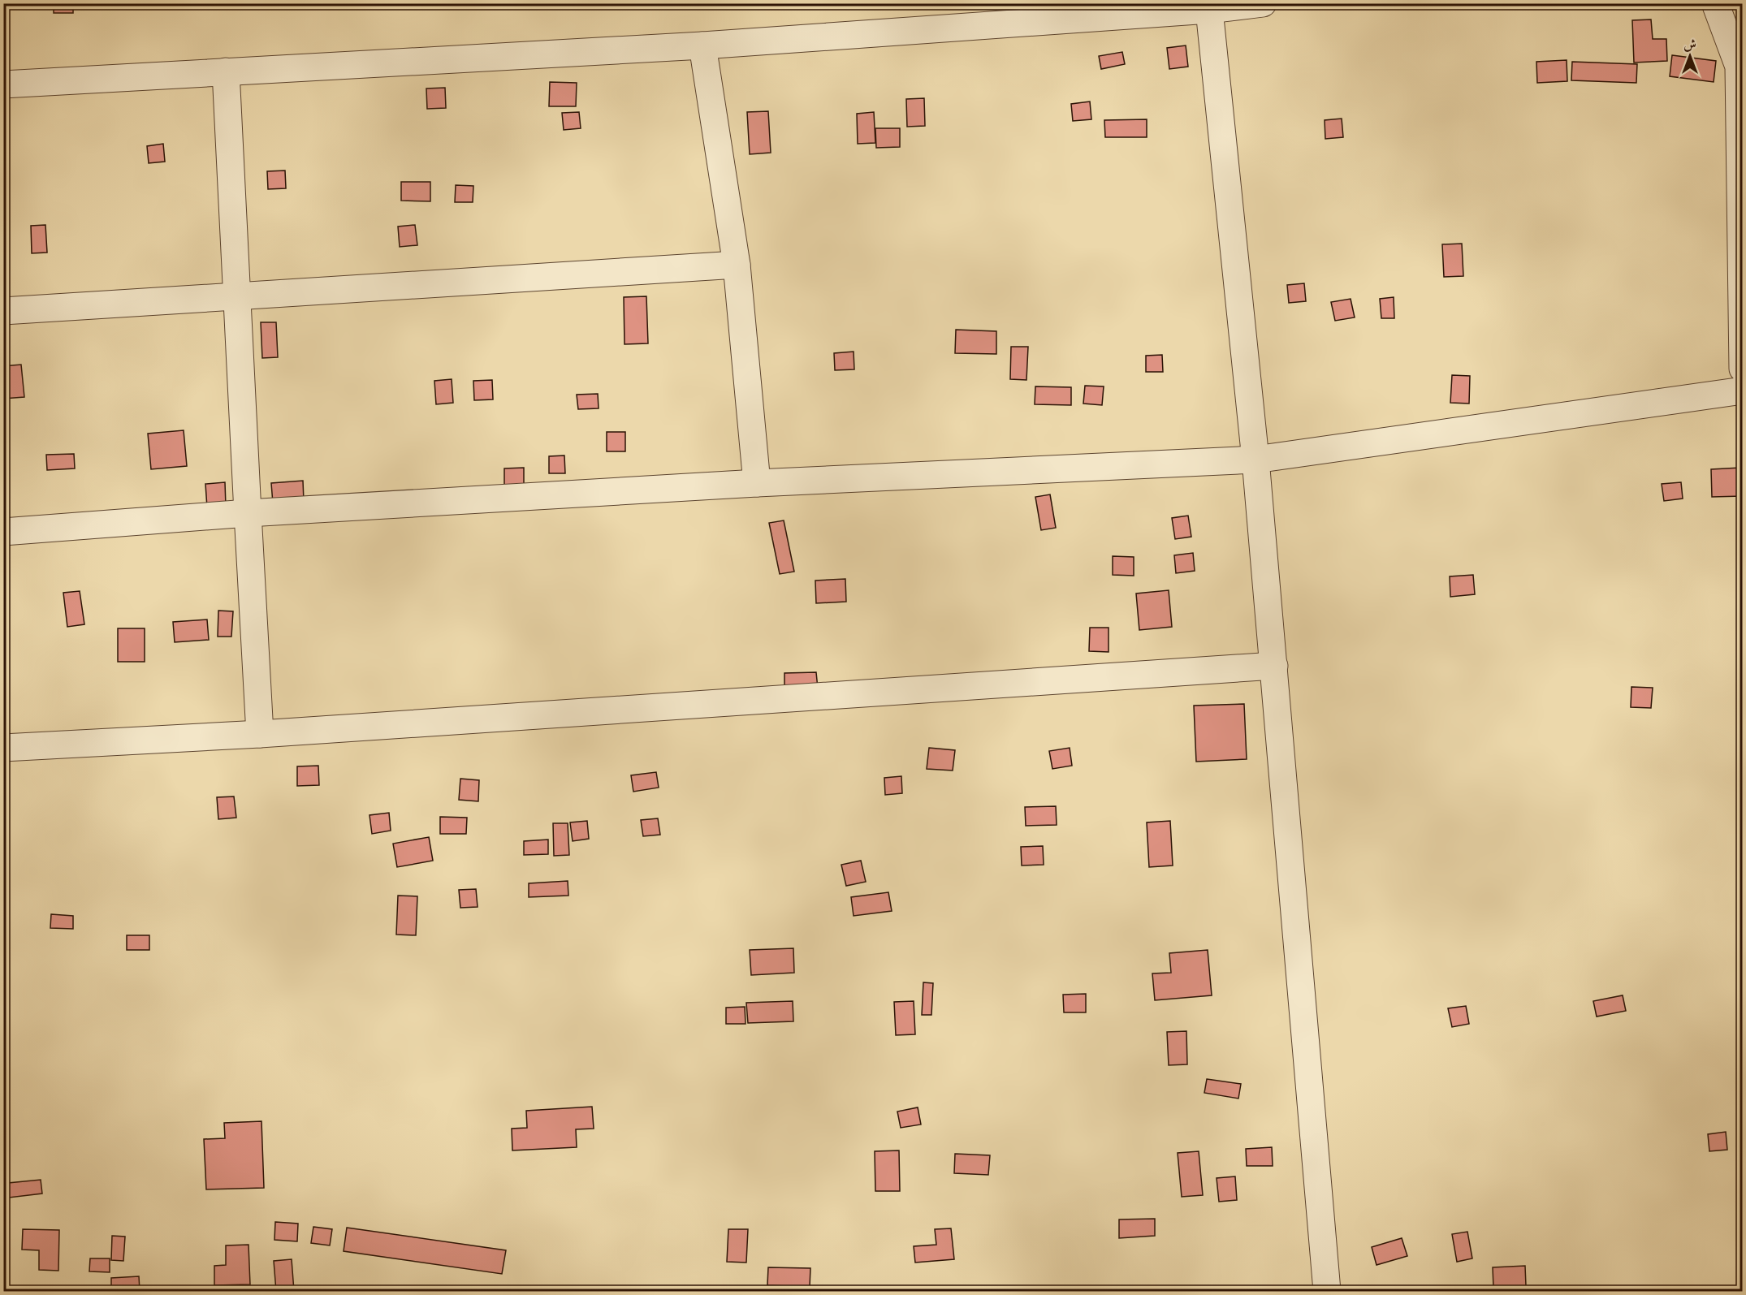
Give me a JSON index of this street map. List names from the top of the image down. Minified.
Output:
{"north":"top"}
